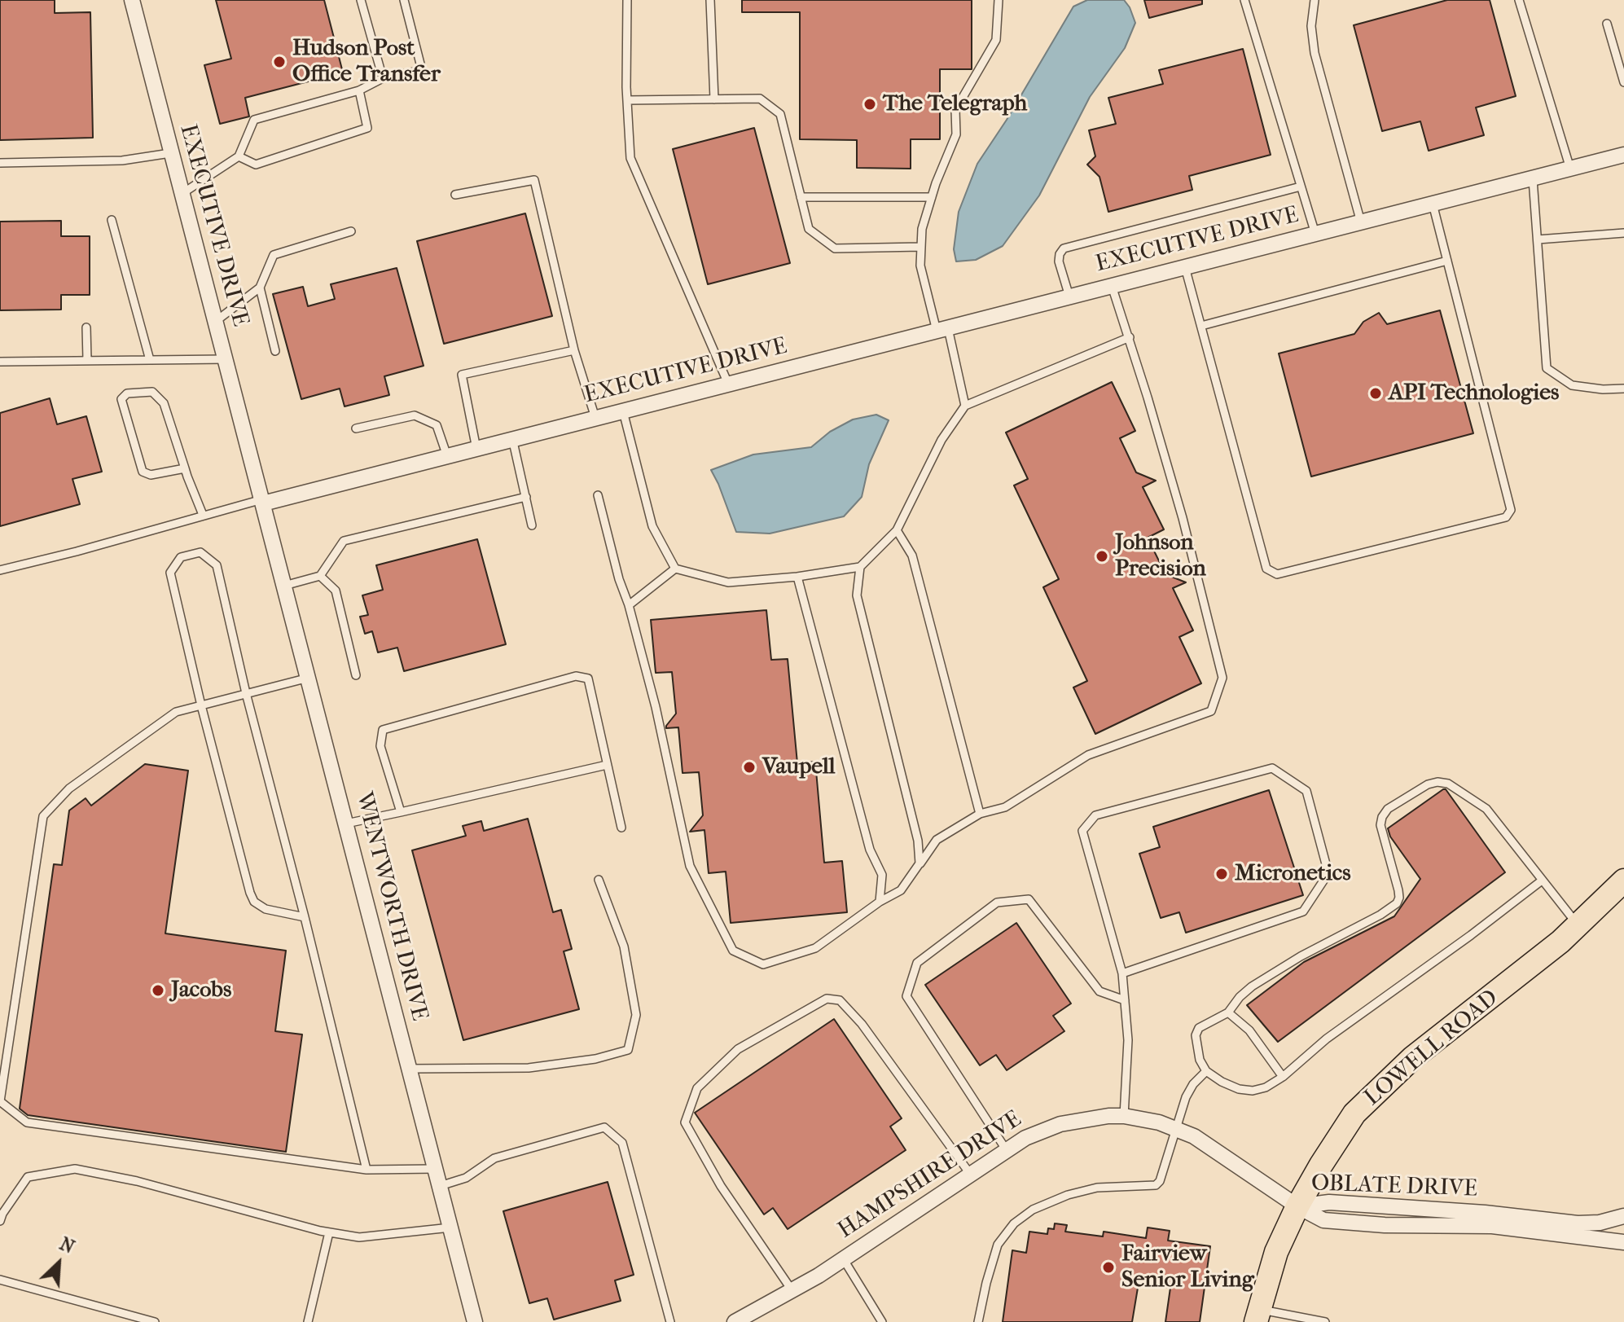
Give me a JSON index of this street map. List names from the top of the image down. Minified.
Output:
{"streets":{"main road":["LOWELL ROAD"],"street":["EXECUTIVE DRIVE","WENTWORTH DRIVE","HAMPSHIRE DRIVE","OBLATE DRIVE"]},"crossings":[["EXECUTIVE DRIVE","WENTWORTH DRIVE"],["LOWELL ROAD","HAMPSHIRE DRIVE"],["LOWELL ROAD","OBLATE DRIVE"],["HAMPSHIRE DRIVE","OBLATE DRIVE"]],"places":["Hudson Post Office Transfer","The Telegraph","API Technologies","Johnson Precision","Vaupell","Micronetics","Jacobs","Fairview Senior Living"],"north":"top right"}
